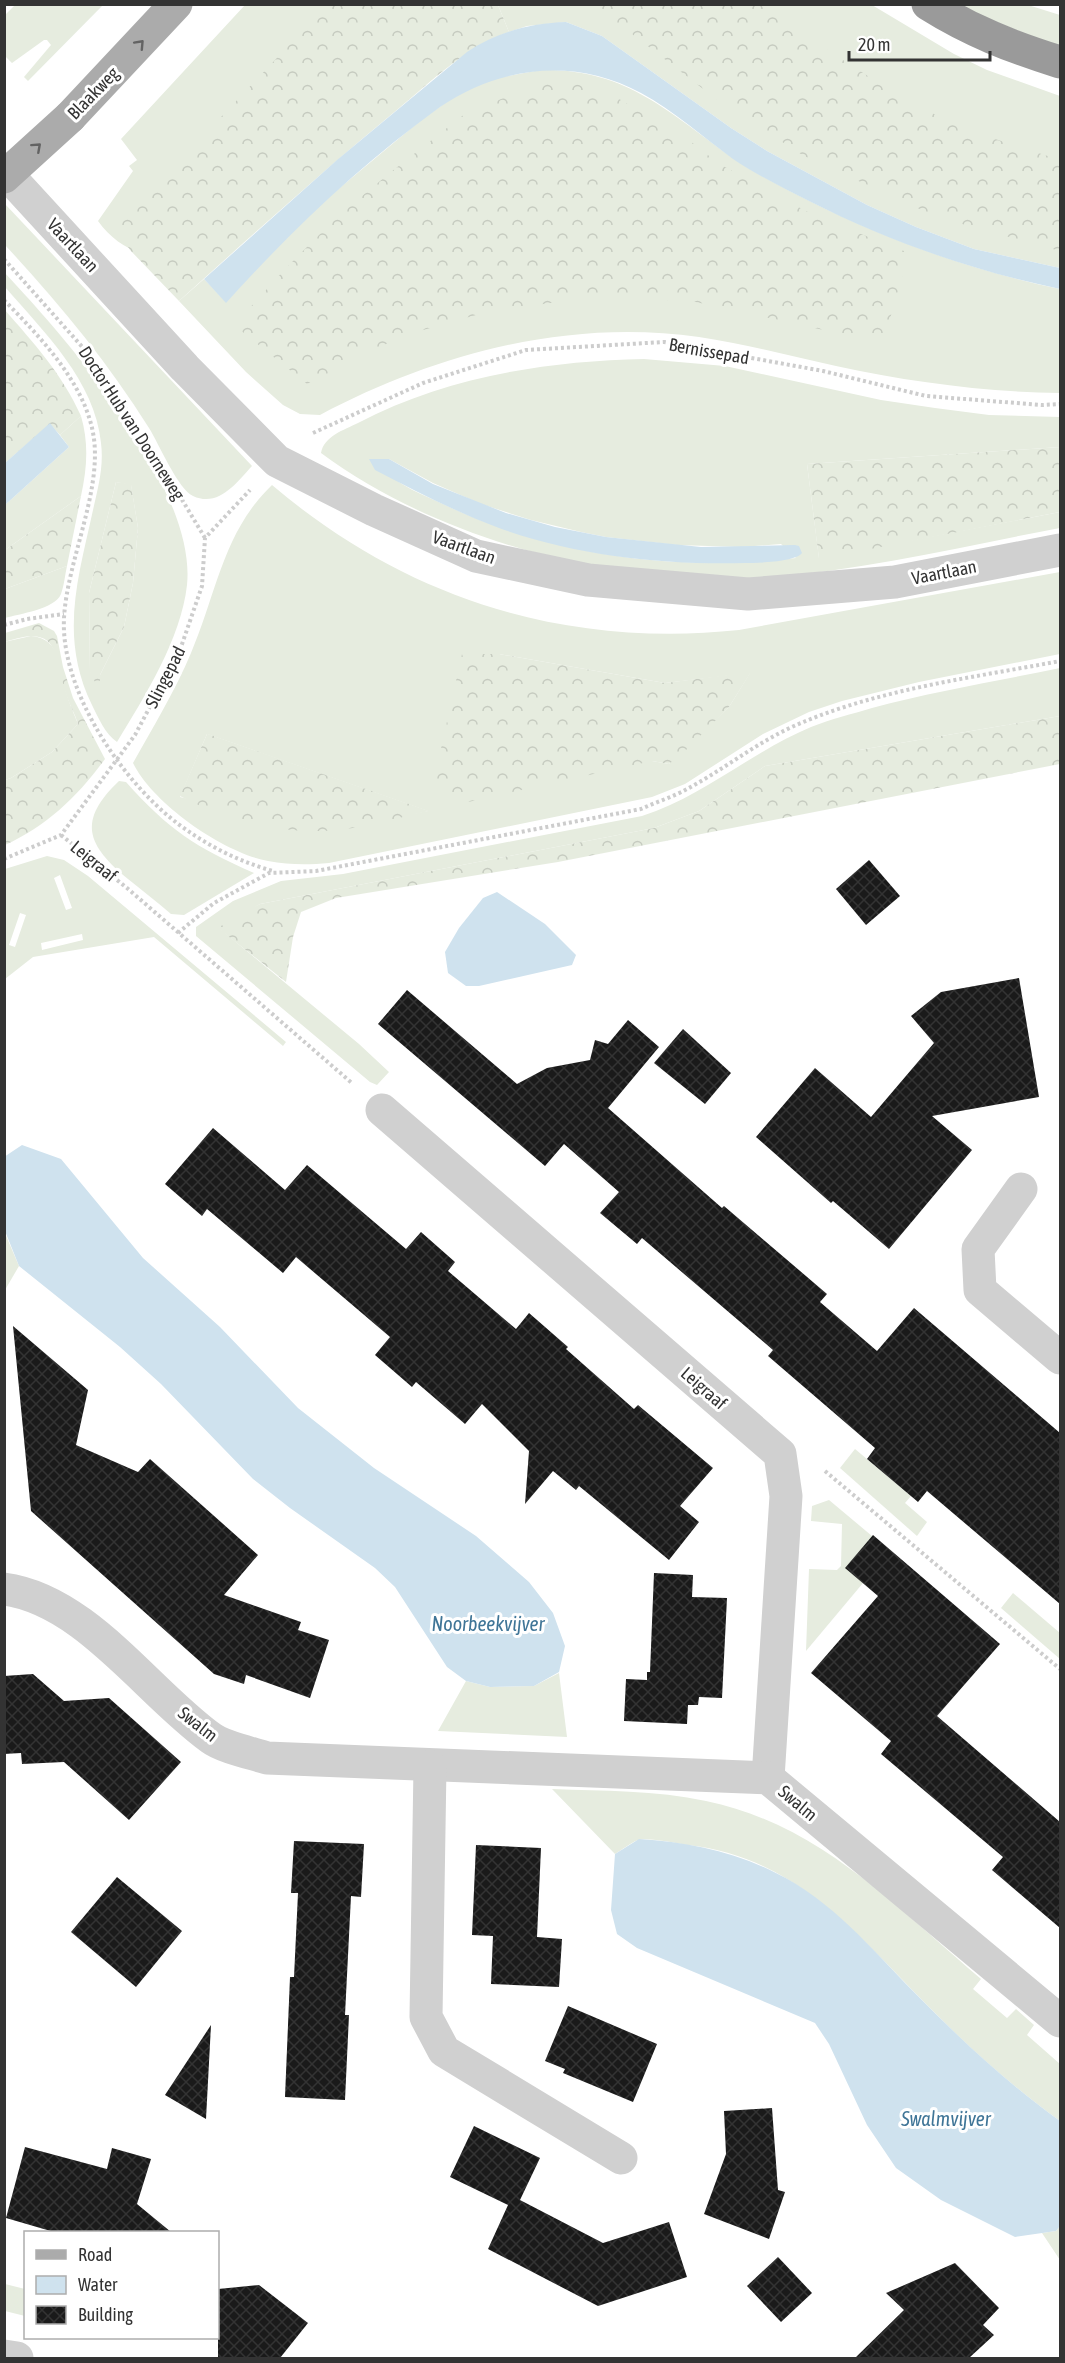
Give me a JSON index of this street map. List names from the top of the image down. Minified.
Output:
{"streets":{"main road":["Blaakweg"],"street":["Vaartlaan","Leigraaf","Swalm"],"path":["Bernissepad","Doctor Hub van Doorneweg","Slingepad"]},"crossings":[["Doctor Hub van Doorneweg","Slingepad"],["Slingepad","Leigraaf"]],"one_way":["Blaakweg"],"water":["Noorbeekvijver","Swalmvijver"],"legend":["Road","Water","Building"],"scale_bar":"20 m"}
